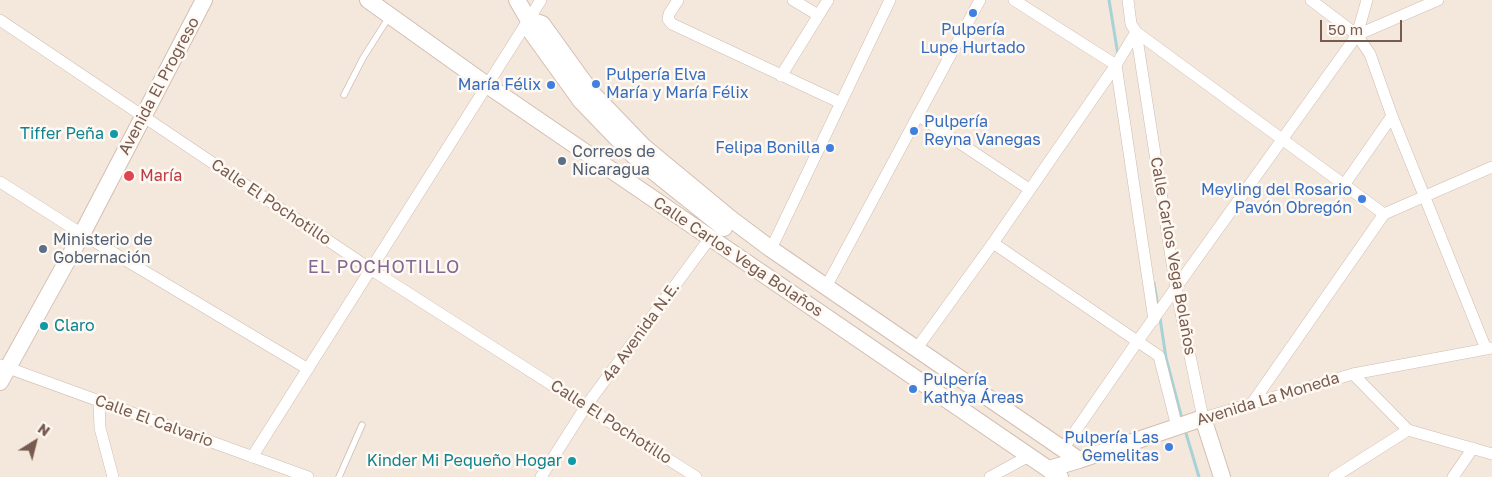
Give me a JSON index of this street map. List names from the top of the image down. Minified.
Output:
{"streets":{"street":["Avenida El Progreso","Calle El Pochotillo","Calle Carlos Vega Bolaños","4a Avenida N.E.","Avenida La Moneda","Calle El Calvario"]},"crossings":[["Avenida El Progreso","Calle El Pochotillo"],["Avenida El Progreso","Calle El Calvario"],["Calle El Pochotillo","4a Avenida N.E."],["Calle Carlos Vega Bolaños","4a Avenida N.E."],["Calle Carlos Vega Bolaños","Avenida La Moneda"]],"districts":["EL POCHOTILLO"],"places":["Pulpería Lupe Hurtado","Pulpería Elva María y María Félix","María Félix","Pulpería Reyna Vanegas","Tiffer Peña","Felipa Bonilla","Correos de Nicaragua","María","Meyling del Rosario Pavón Obregón","Ministerio de Gobernación","Claro","Pulpería Kathya Áreas","Pulpería Las Gemelitas","Kinder Mi Pequeño Hogar"],"scale_bar":"50 m","north":"top right"}
